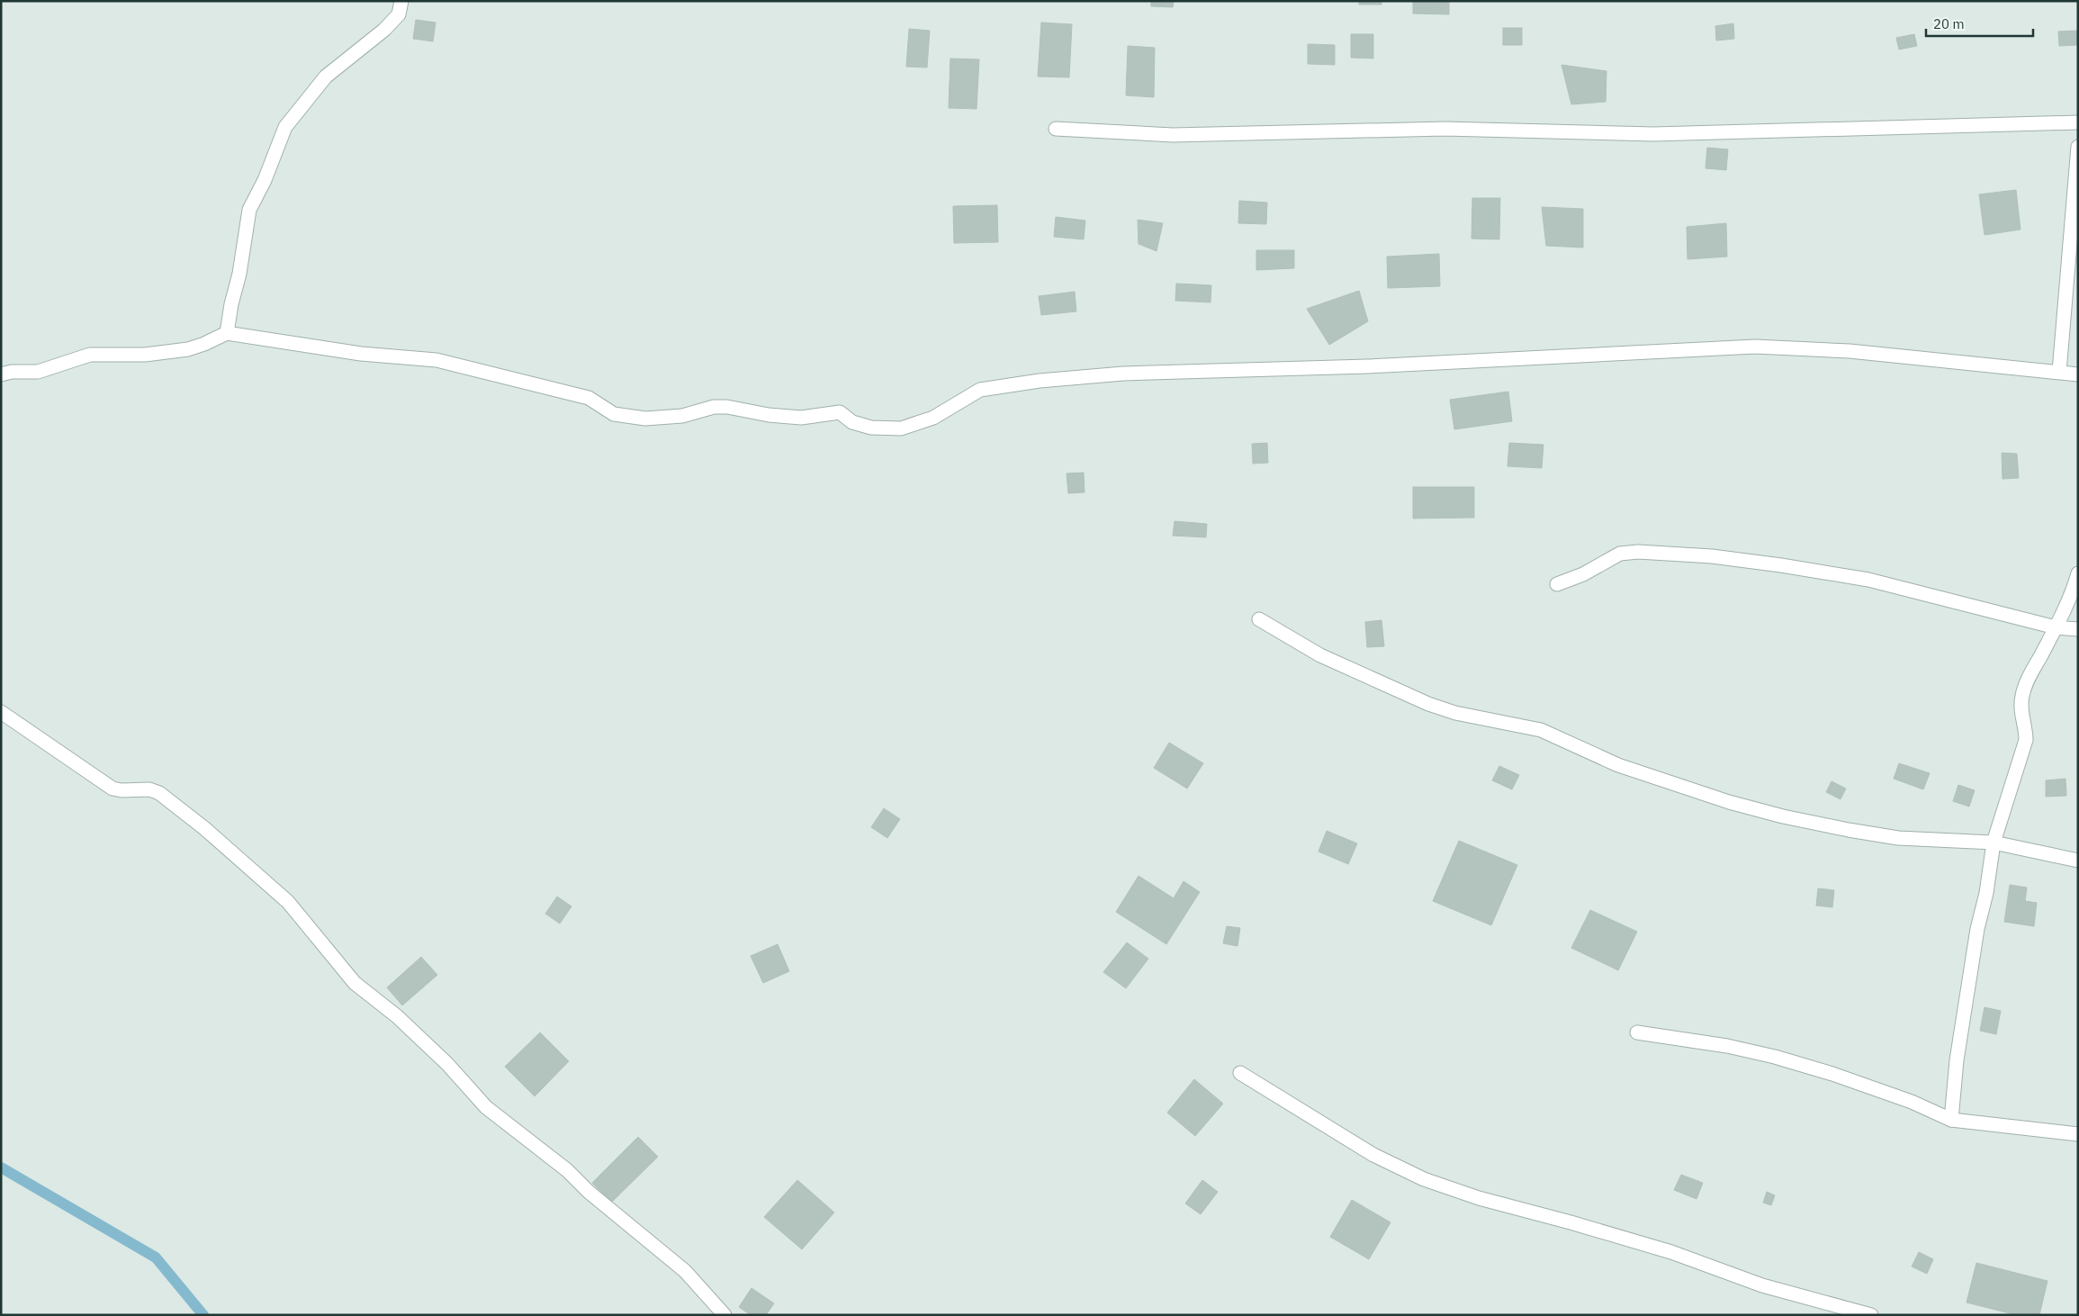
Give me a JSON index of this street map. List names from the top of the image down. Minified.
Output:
{"scale_bar":"20 m"}
